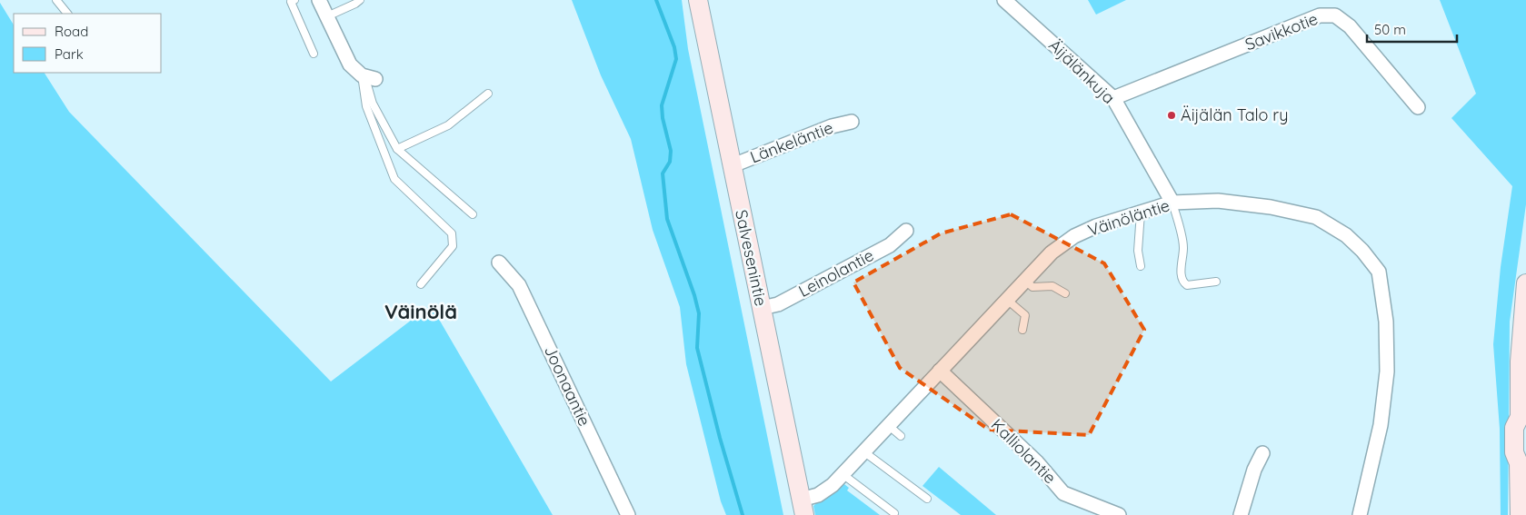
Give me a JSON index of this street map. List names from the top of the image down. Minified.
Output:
{"streets":{"street":["Savikkotie","Äijälänkuja","Länkeläntie","Väinöläntie","Salvesenintie","Leinolantie","Joonaantie","Kalliolantie"]},"crossings":[["Savikkotie","Äijälänkuja"],["Äijälänkuja","Väinöläntie"],["Länkeläntie","Salvesenintie"],["Väinöläntie","Salvesenintie"],["Väinöläntie","Kalliolantie"],["Salvesenintie","Leinolantie"]],"districts":["Väinölä"],"places":["Äijälän Talo ry"],"legend":["Road","Park"],"scale_bar":"50 m"}
